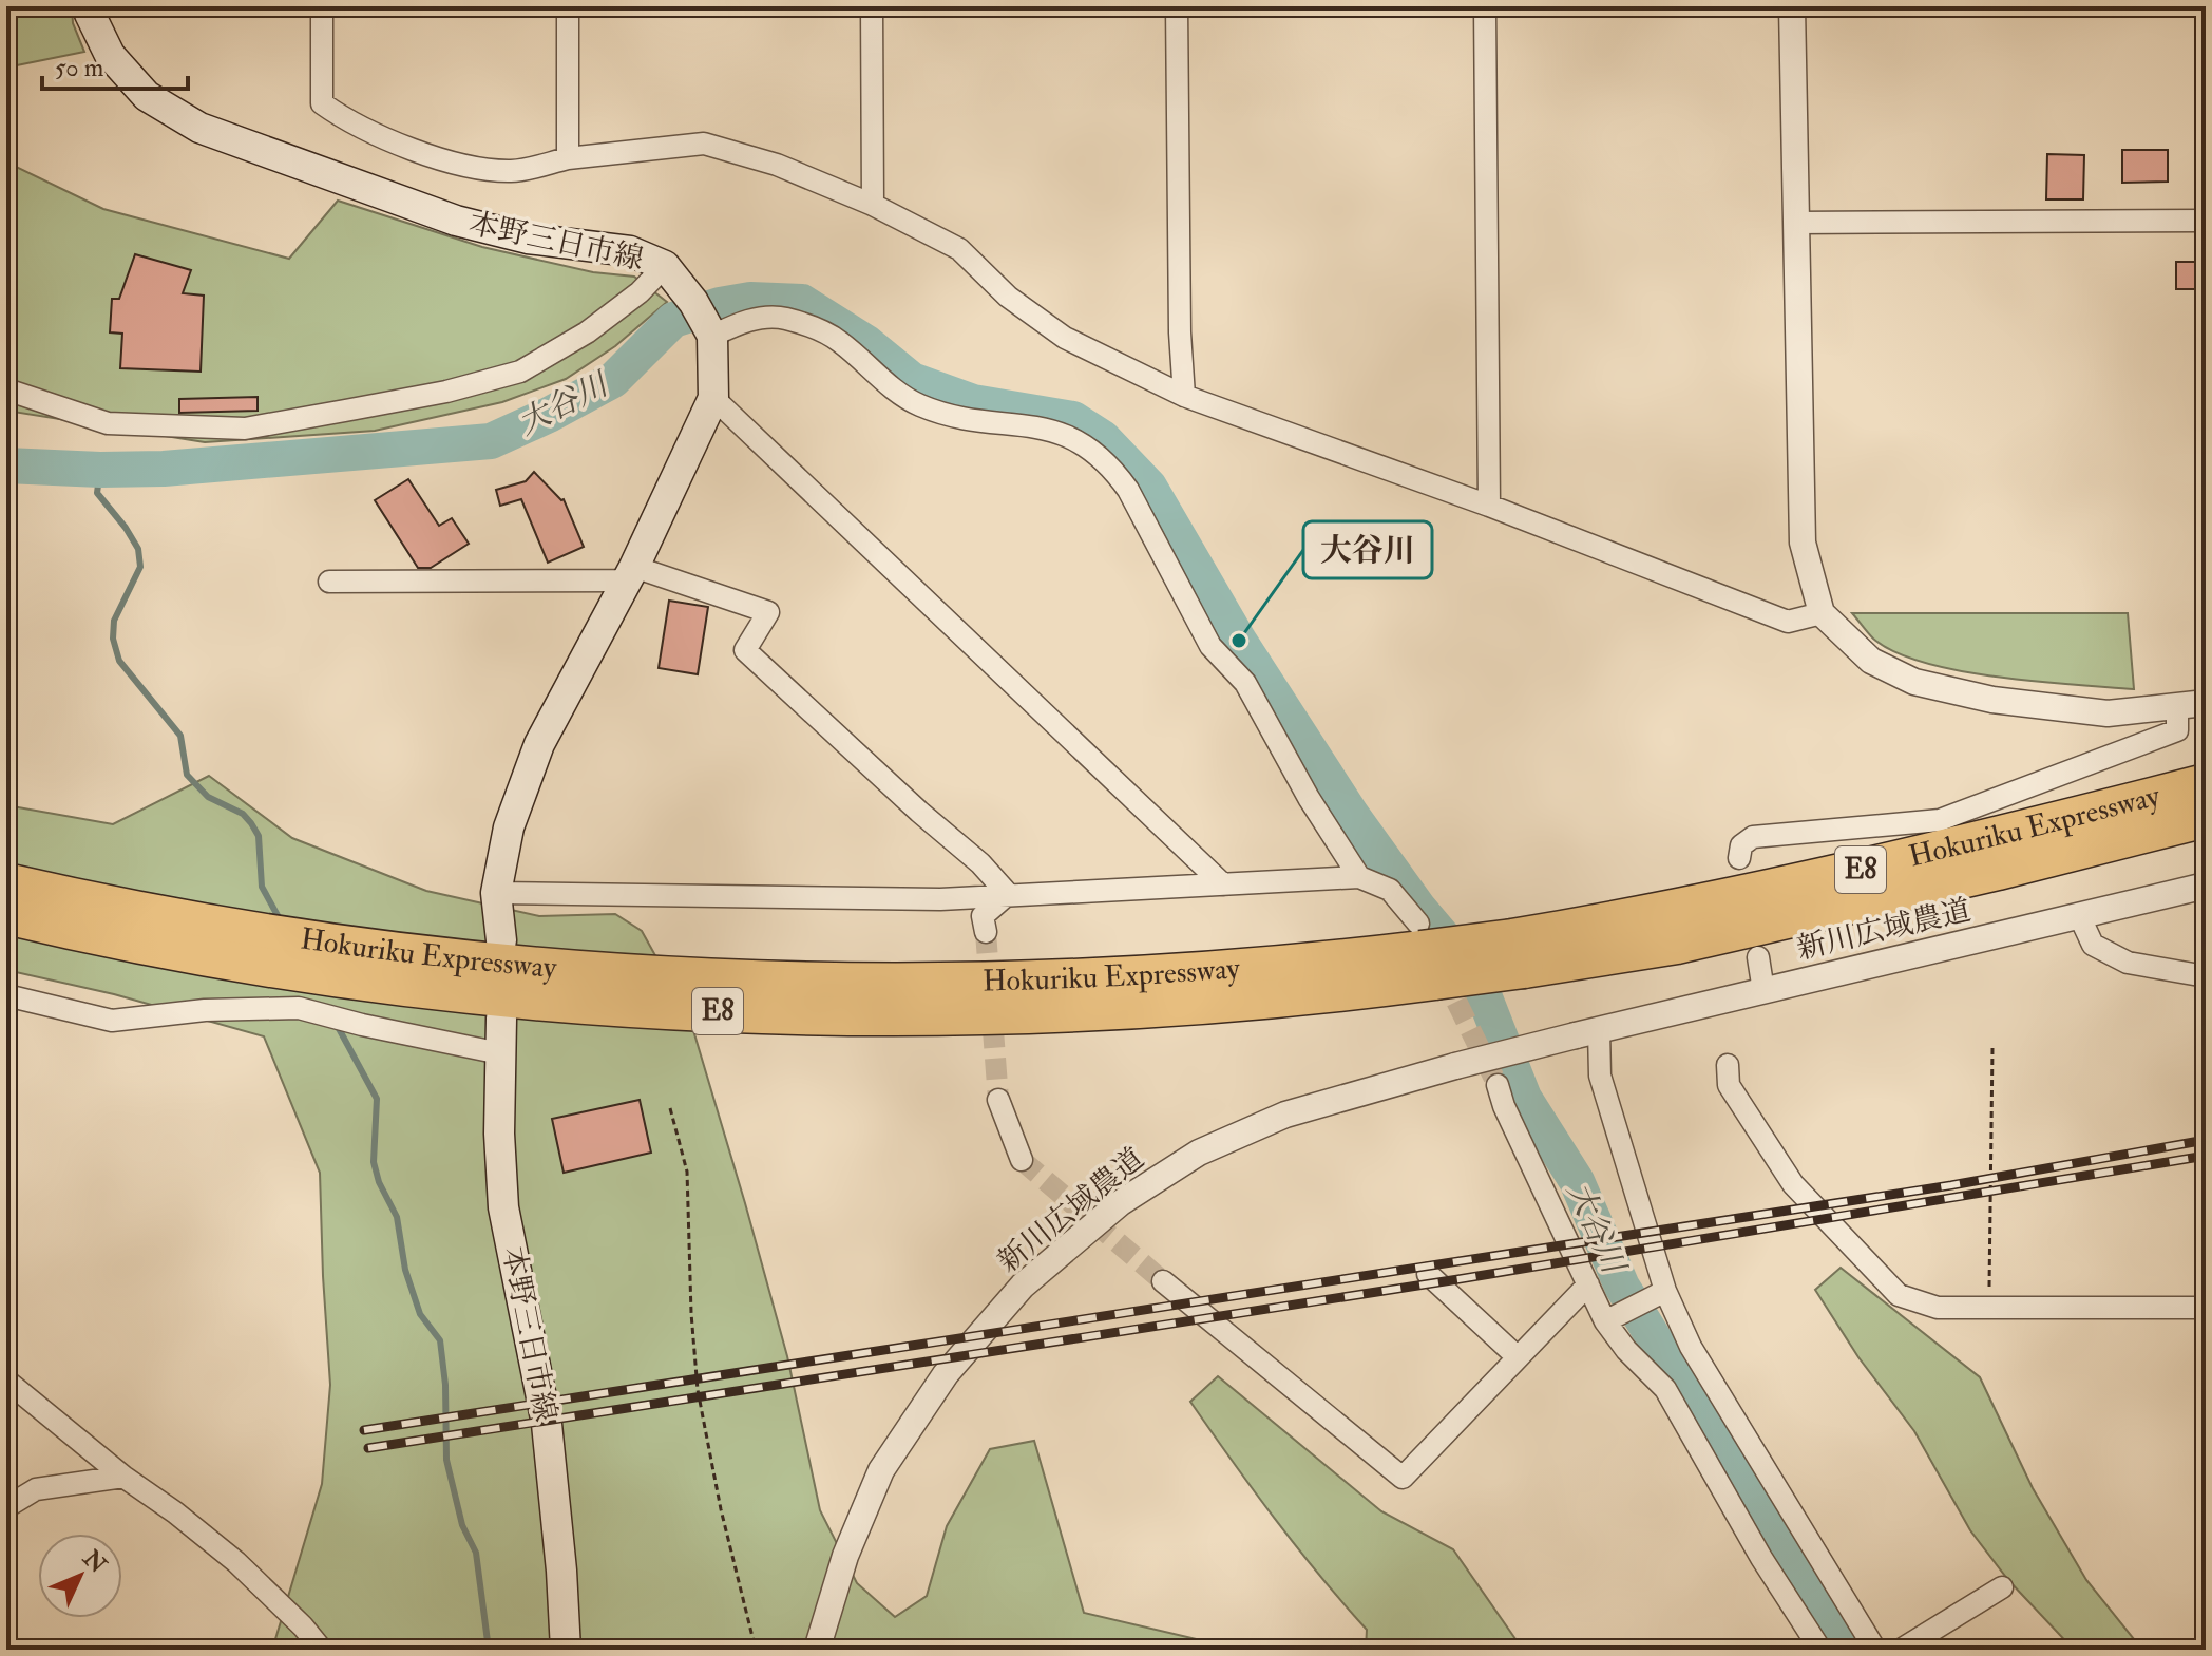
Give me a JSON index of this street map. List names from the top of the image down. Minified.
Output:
{"streets":{"highway":["Hokuriku Expressway","E8"],"main road":["本野三日市線"],"street":["新川広域農道"]},"water":["大谷川"],"places":["大谷川"],"scale_bar":"50 m","north":"top right"}
